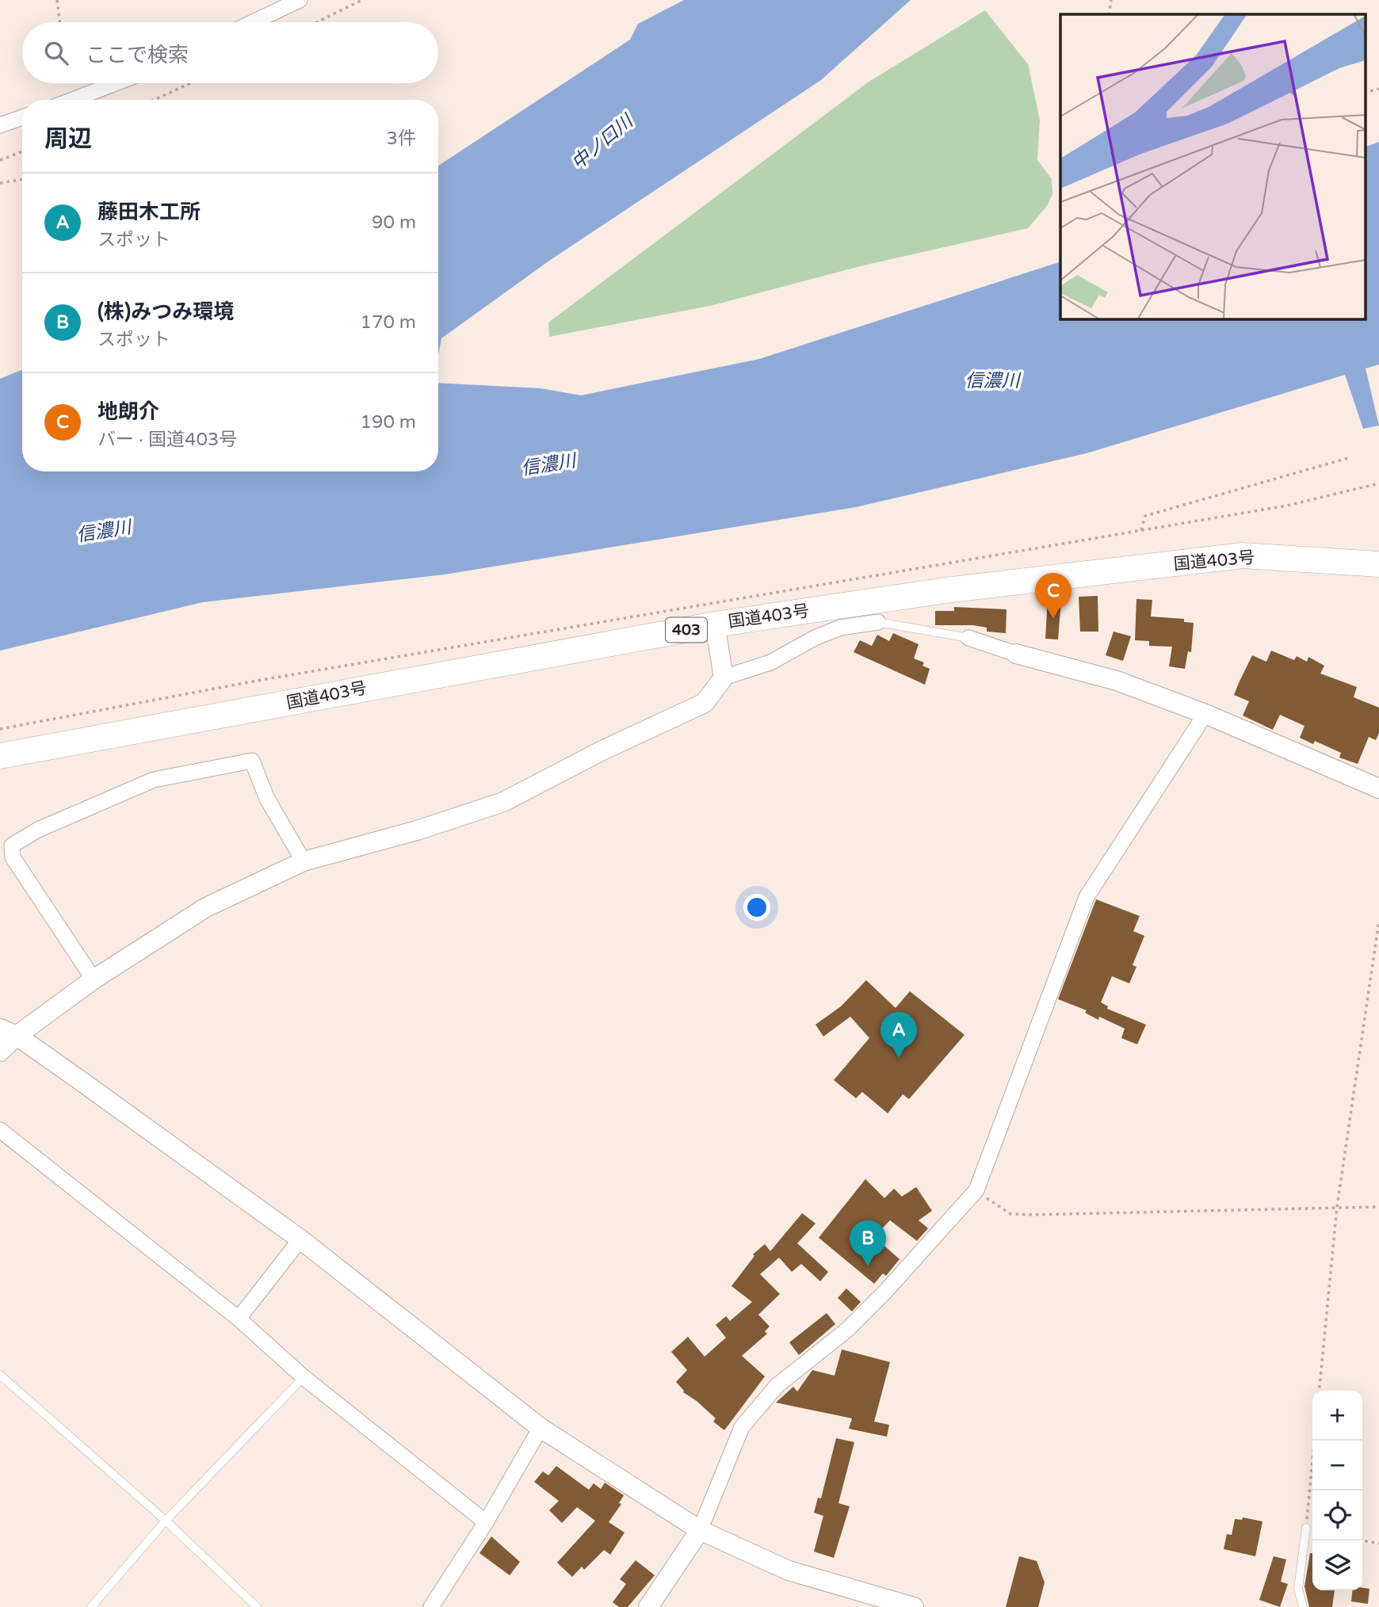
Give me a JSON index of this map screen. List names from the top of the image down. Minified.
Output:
{"streets":{"highway":["国道403号","403"]},"water":["中ノ口川","信濃川"],"page":{"search":"ここで検索","heading":["周辺","3件"],"list":[{"mark":"A","name":"藤田木工所","note":"スポット","value":"90 m"},{"mark":"B","name":"(株)みつみ環境","note":"スポット","value":"170 m"},{"mark":"C","name":"地朗介","note":"バー · 国道403号","value":"190 m"}],"pins":["C","A","B"],"map_buttons":["+","−"]}}
